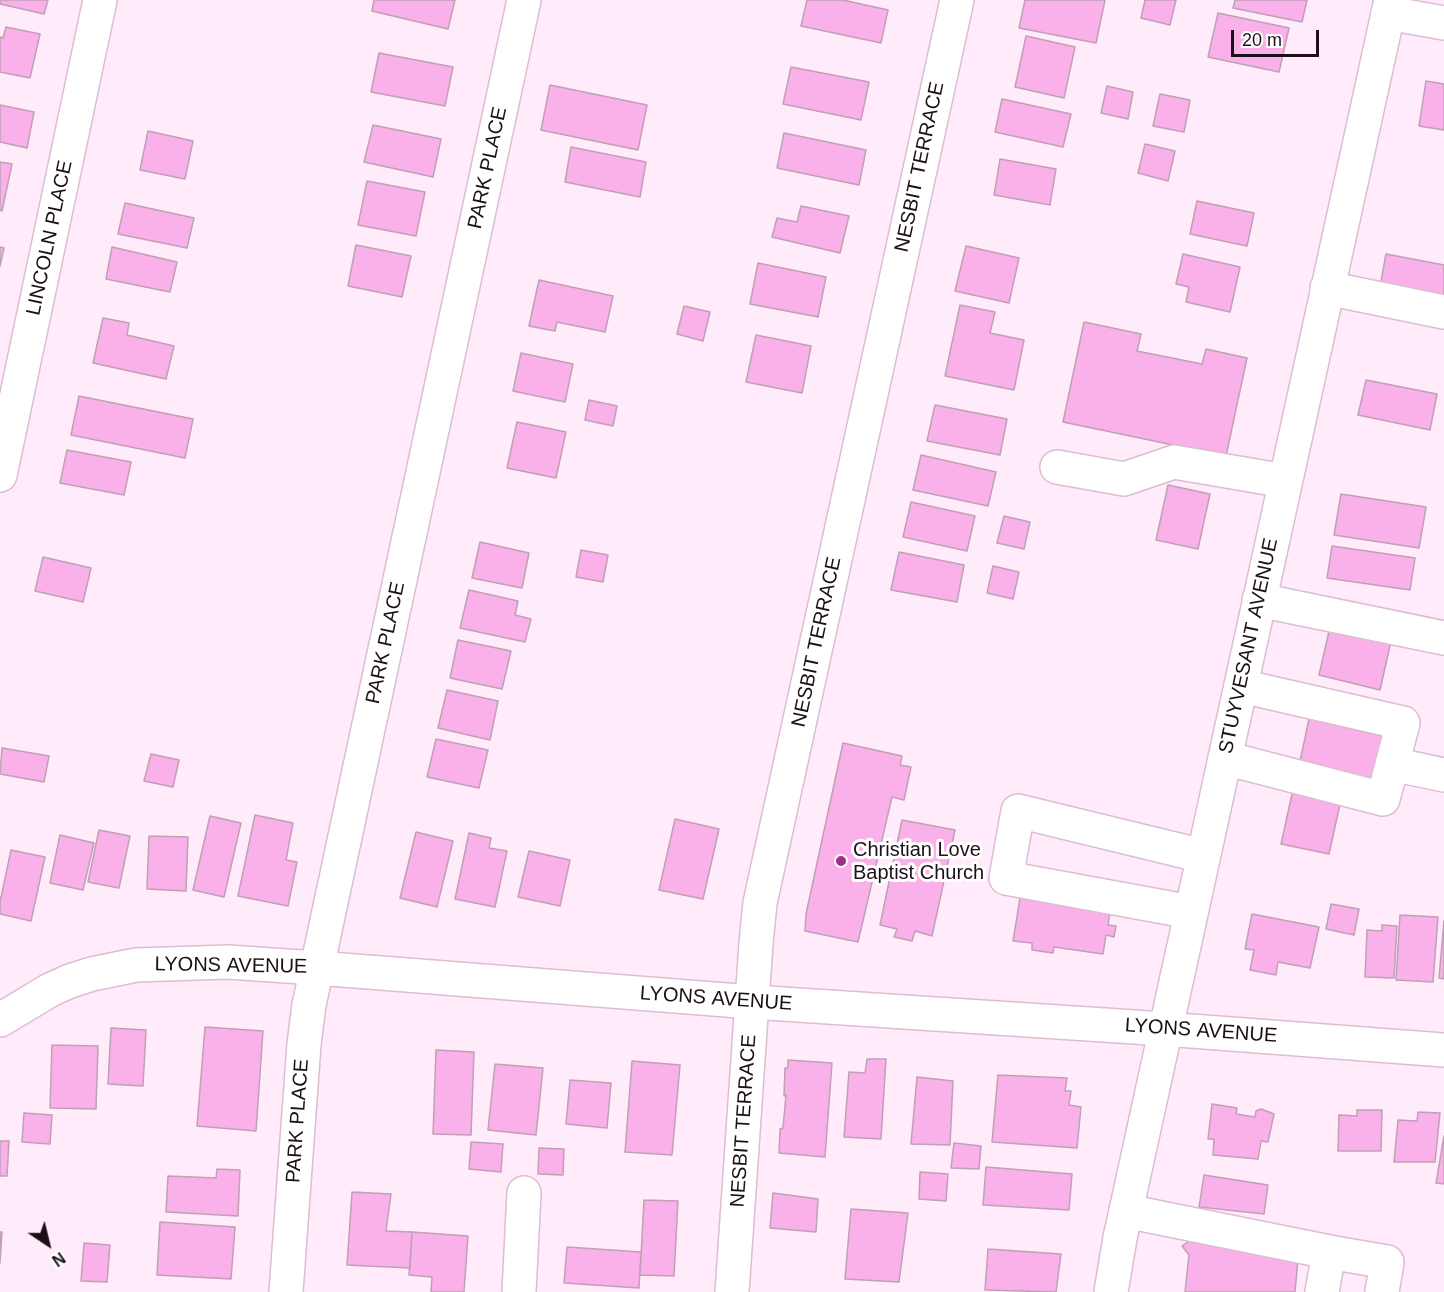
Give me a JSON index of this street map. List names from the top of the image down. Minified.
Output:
{"streets":{"street":["NESBIT TERRACE","PARK PLACE","LINCOLN PLACE","STUYVESANT AVENUE","LYONS AVENUE"]},"crossings":[["NESBIT TERRACE","LYONS AVENUE"],["PARK PLACE","LYONS AVENUE"],["STUYVESANT AVENUE","LYONS AVENUE"]],"places":["Christian Love Baptist Church"],"scale_bar":"20 m","north":"bottom right"}
